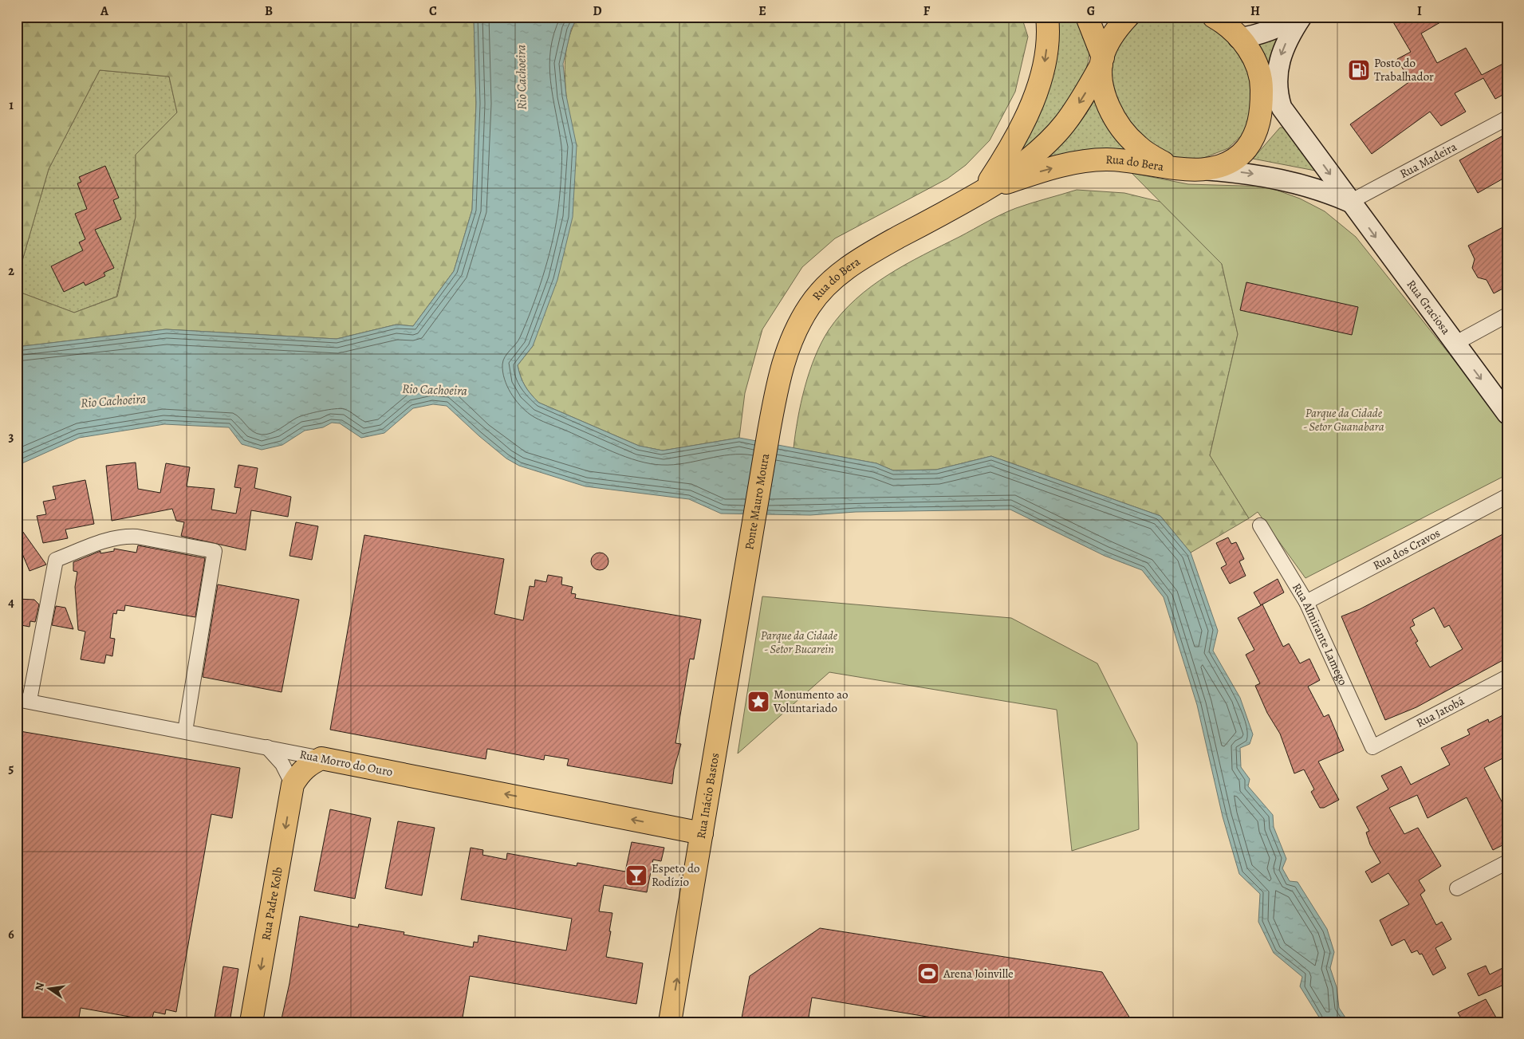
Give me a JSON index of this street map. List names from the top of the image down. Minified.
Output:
{"streets":{"main road":["Rua do Bera","Rua Graciosa","Ponte Mauro Moura","Rua Morro do Ouro","Rua Inácio Bastos","Rua Padre Kolb"],"street":["Rua Madeira","Rua dos Cravos","Rua Almirante Lamego","Rua Jatobá"]},"crossings":[["Rua Madeira","Rua Graciosa"],["Rua do Bera","Ponte Mauro Moura"],["Ponte Mauro Moura","Rua Inácio Bastos"],["Rua dos Cravos","Rua Almirante Lamego"],["Rua Almirante Lamego","Rua Jatobá"],["Rua Morro do Ouro","Rua Inácio Bastos"],["Rua Morro do Ouro","Rua Padre Kolb"]],"one_way":["Rua Graciosa","Rua Morro do Ouro","Rua Inácio Bastos","Rua Padre Kolb"],"water":["Rio Cachoeira"],"parks":["Parque da Cidade - Setor Guanabara","Parque da Cidade - Setor Bucarein"],"places":{"fuel station":["Posto do Trabalhador"],"place":["Monumento ao Voluntariado"],"bar":["Espeto do Rodízio"],"sports":["Arena Joinville"]},"north":"left","grid":{"columns":["A","B","C","D","E","F","G","H","I"],"rows":["1","2","3","4","5","6"]}}
